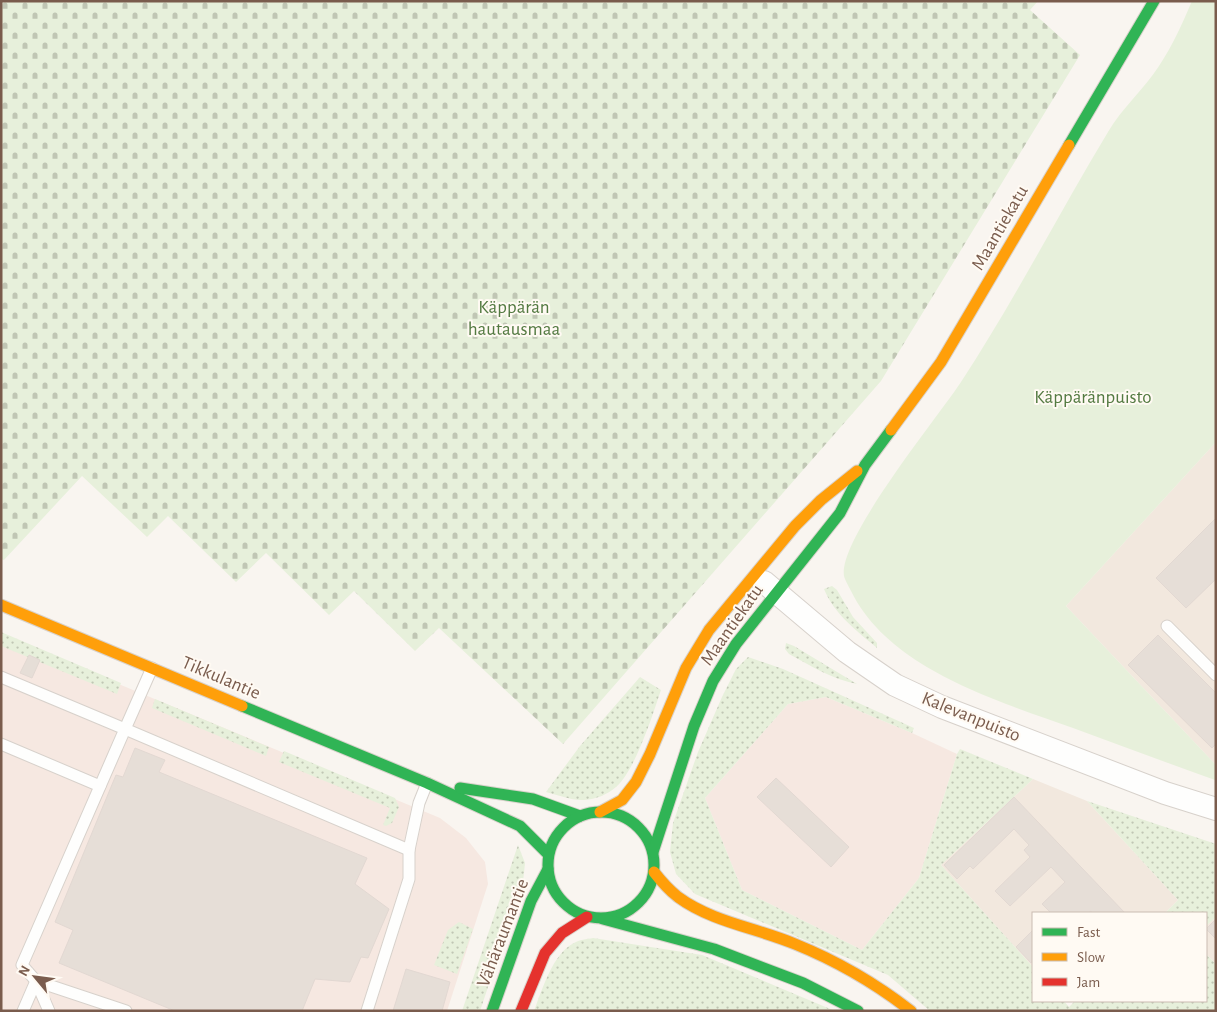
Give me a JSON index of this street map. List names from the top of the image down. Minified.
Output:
{"streets":{"main road":["Maantiekatu","Tikkulantie","Vähäraumantie"],"street":["Kalevanpuisto"]},"crossings":[["Maantiekatu","Kalevanpuisto"],["Maantiekatu","Vähäraumantie"]],"parks":["Käppärän hautausmaa","Käppäränpuisto"],"legend":["Fast","Slow","Jam"],"north":"top left"}
